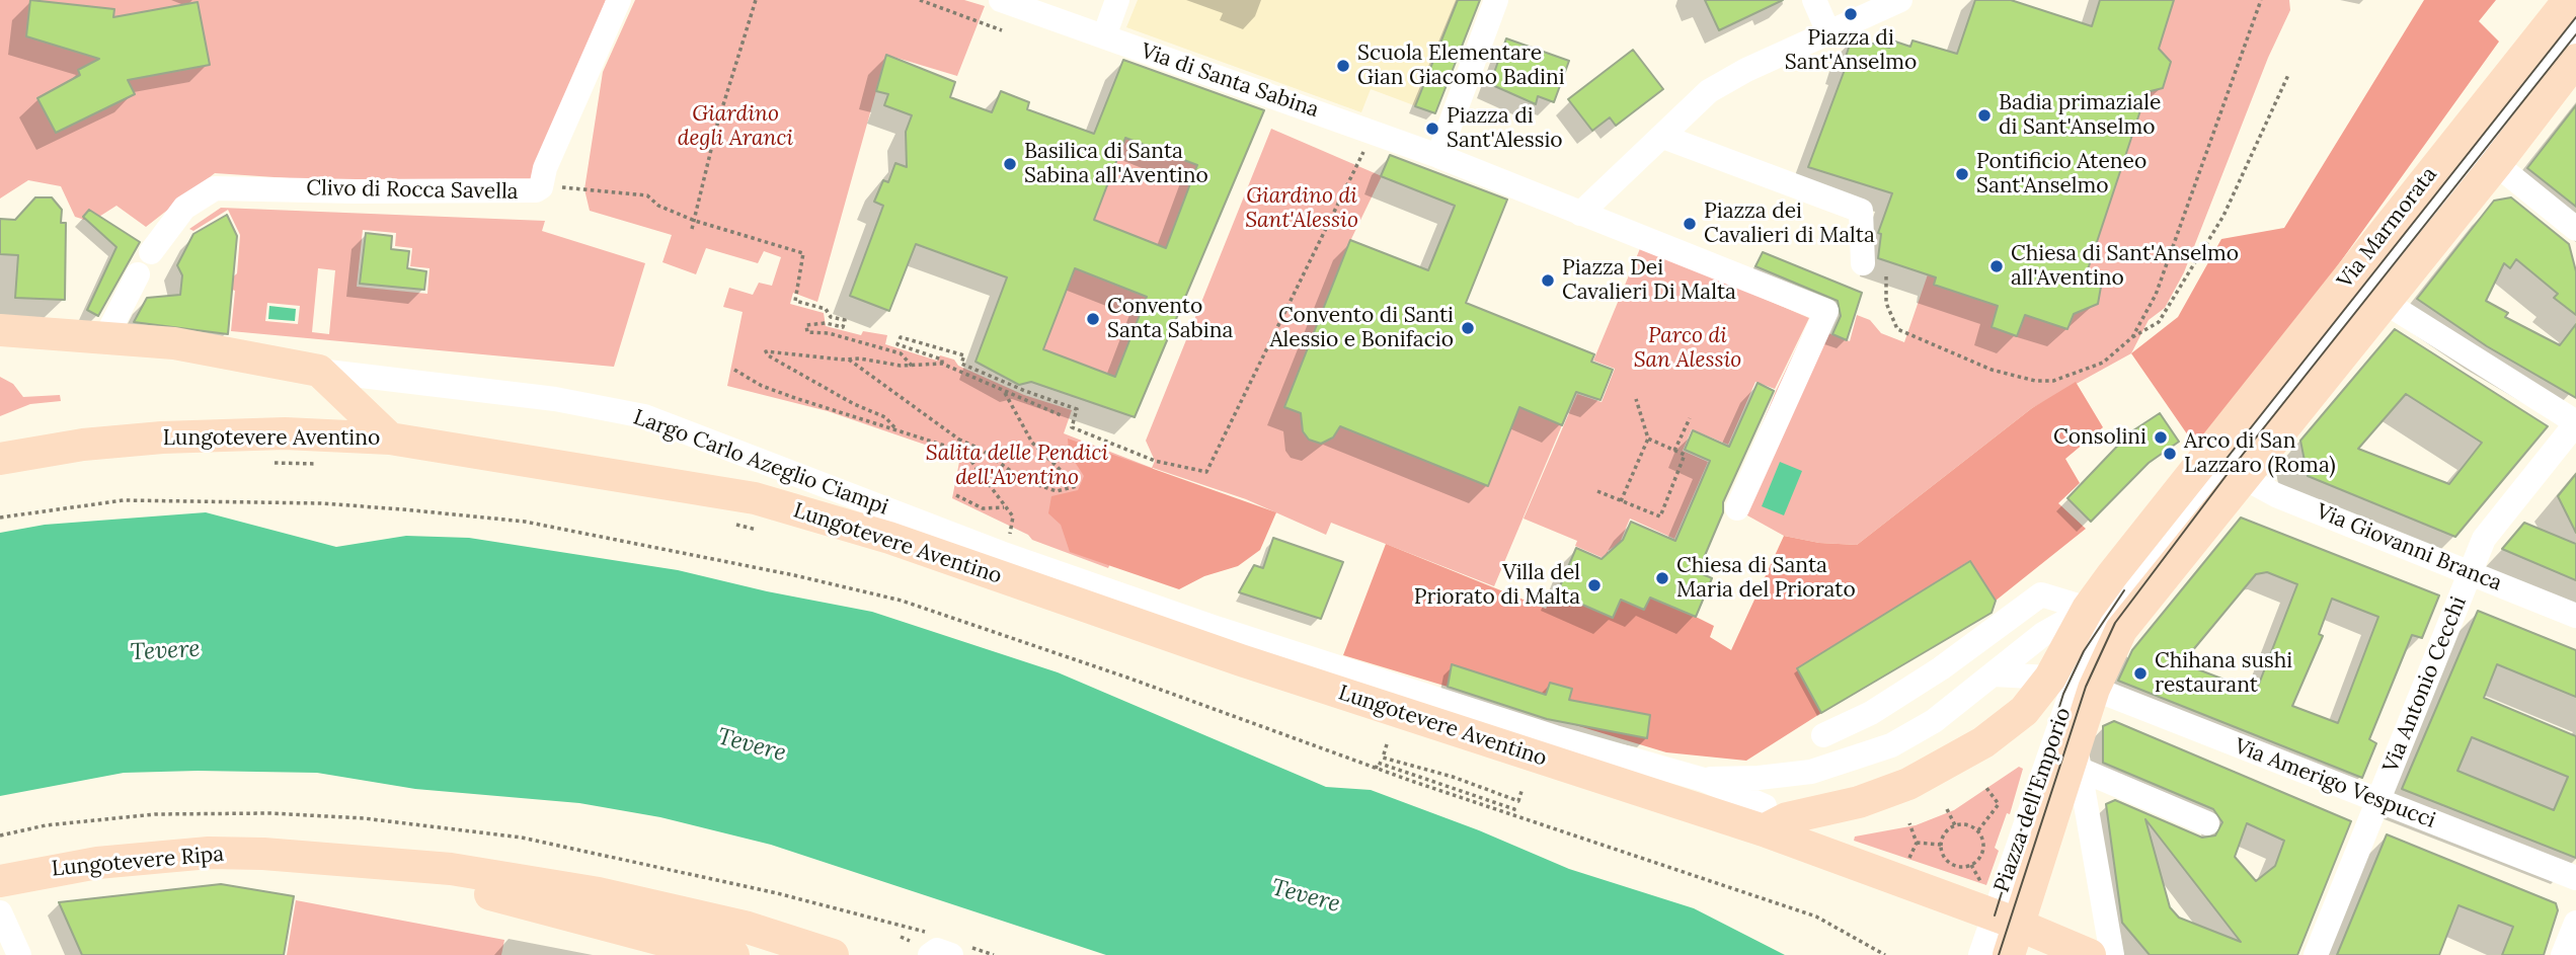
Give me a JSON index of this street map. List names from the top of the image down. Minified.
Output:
{"streets":{"main road":["Via Marmorata","Lungotevere Aventino","Piazza dell'Emporio","Lungotevere Ripa"],"street":["Via di Santa Sabina","Clivo di Rocca Savella","Largo Carlo Azeglio Ciampi","Via Giovanni Branca","Via Antonio Cecchi","Via Amerigo Vespucci"]},"crossings":[["Via Marmorata","Via Giovanni Branca"],["Via Marmorata","Piazza dell'Emporio"],["Lungotevere Aventino","Largo Carlo Azeglio Ciampi"],["Lungotevere Aventino","Piazza dell'Emporio"],["Via Giovanni Branca","Via Antonio Cecchi"],["Via Antonio Cecchi","Via Amerigo Vespucci"],["Via Amerigo Vespucci","Piazza dell'Emporio"]],"water":["Tevere"],"parks":["Giardino degli Aranci","Giardino di Sant'Alessio","Parco di San Alessio","Salita delle Pendici dell'Aventino"],"places":["Piazza di Sant'Anselmo","Scuola Elementare Gian Giacomo Badini","Badia primaziale di Sant'Anselmo","Piazza di Sant'Alessio","Basilica di Santa Sabina all'Aventino","Pontificio Ateneo Sant'Anselmo","Piazza dei Cavalieri di Malta","Chiesa di Sant'Anselmo all'Aventino","Piazza Dei Cavalieri Di Malta","Convento Santa Sabina","Convento di Santi Alessio e Bonifacio","Consolini","Arco di San Lazzaro (Roma)","Chiesa di Santa Maria del Priorato","Villa del Priorato di Malta","Chihana sushi restaurant"]}
